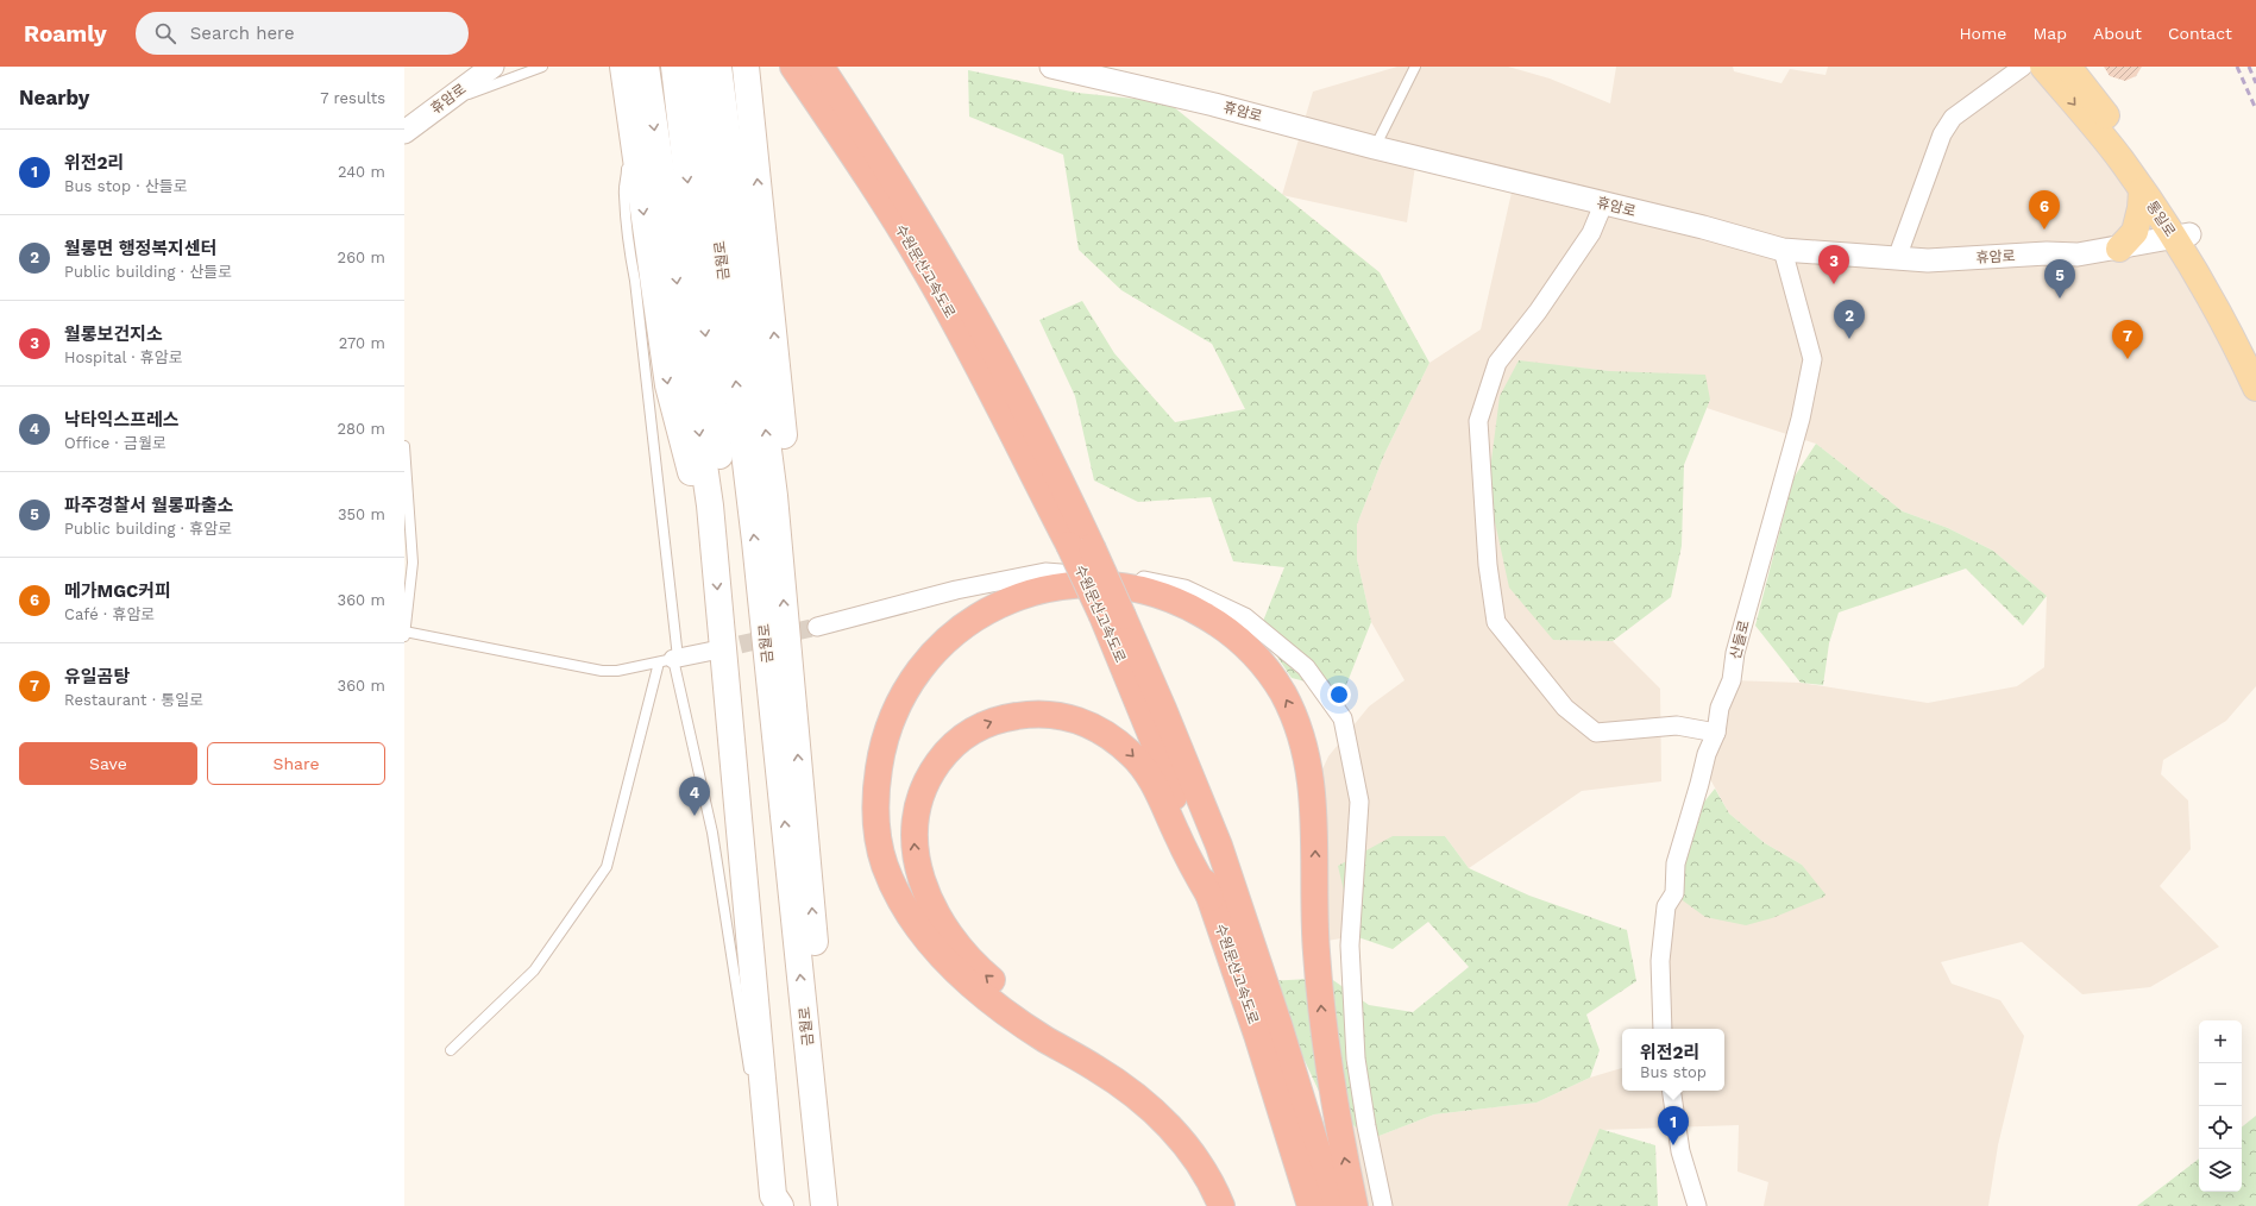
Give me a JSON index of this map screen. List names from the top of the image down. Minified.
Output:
{"streets":{"highway":["수원문산고속도로"],"main road":["통일로","금월로"],"street":["휴암로","산들로"]},"crossings":[["휴암로","통일로"],["휴암로","산들로"]],"page":{"header":"Roamly","search":"Search here","nav":["Home","Map","About","Contact"],"heading":["Nearby","7 results"],"list":[{"mark":"1","name":"위전2리","note":"Bus stop · 산들로","value":"240 m"},{"mark":"2","name":"월롱면 행정복지센터","note":"Public building · 산들로","value":"260 m"},{"mark":"3","name":"월롱보건지소","note":"Hospital · 휴암로","value":"270 m"},{"mark":"4","name":"낙타익스프레스","note":"Office · 금월로","value":"280 m"},{"mark":"5","name":"파주경찰서 월롱파출소","note":"Public building · 휴암로","value":"350 m"},{"mark":"6","name":"메가MGC커피","note":"Café · 휴암로","value":"360 m"},{"mark":"7","name":"유일곰탕","note":"Restaurant · 통일로","value":"360 m"}],"pins":["6","3","5","2","7","4","1"],"buttons":["Save","Share"],"map_buttons":["+","−"],"popup":["위전2리","Bus stop"]}}
